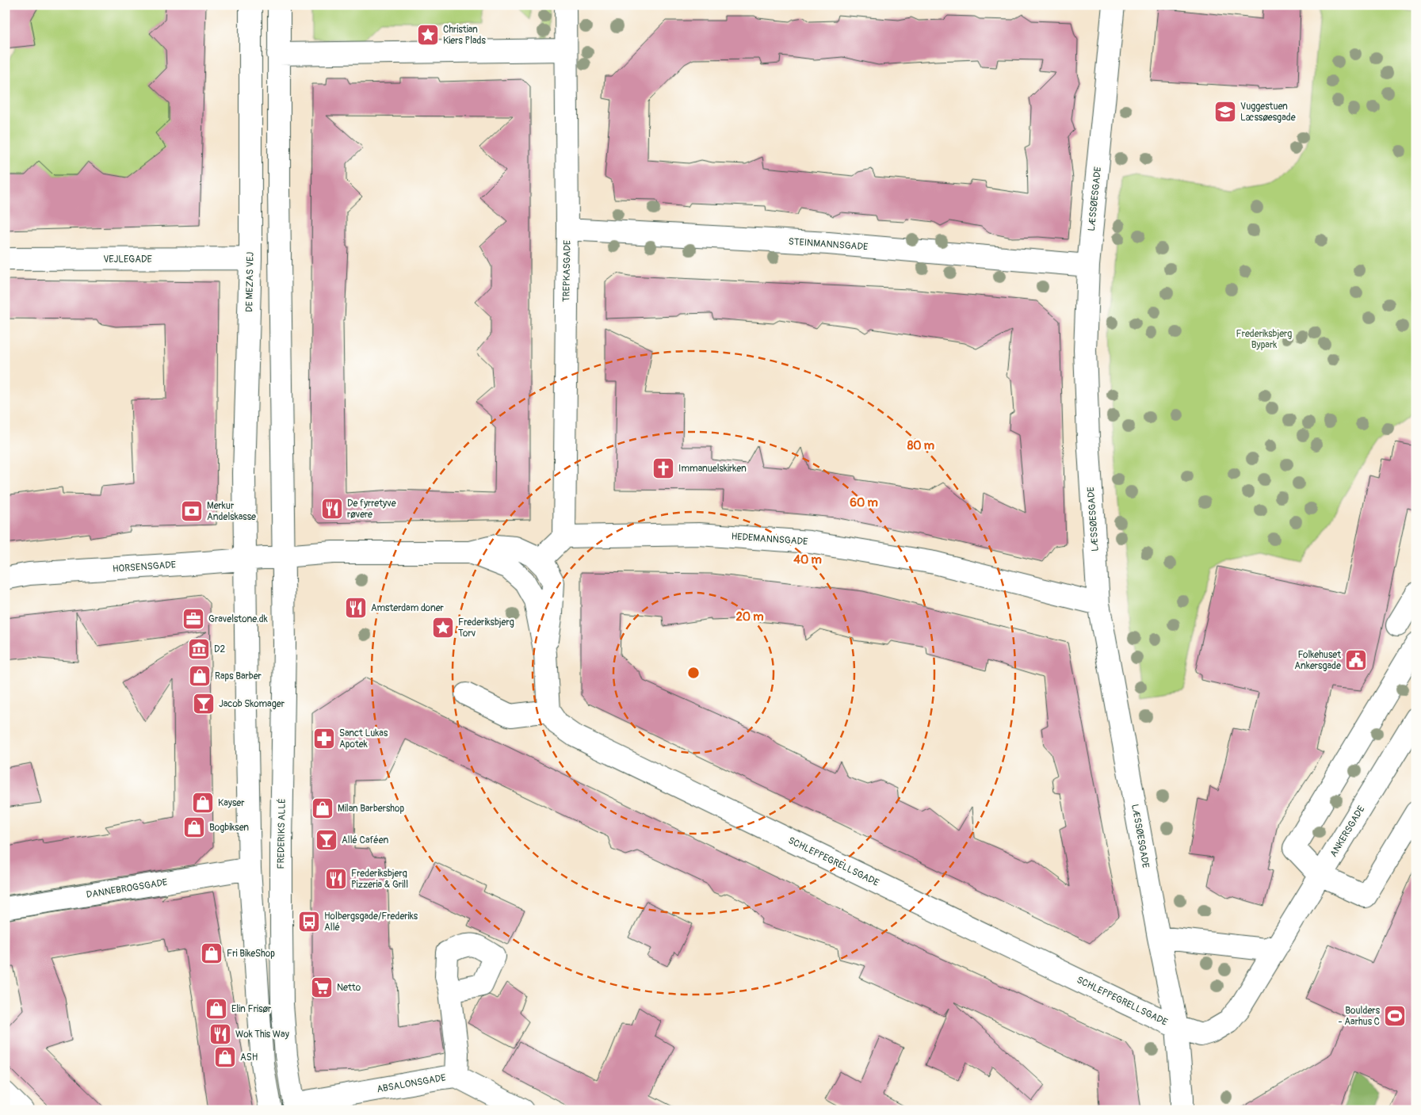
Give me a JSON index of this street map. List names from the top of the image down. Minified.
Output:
{"streets":{"street":["LÆSSØESGADE","STEINMANNSGADE","VEJLEGADE","TREPKASGADE","DE MEZAS VEJ","HEDEMANNSGADE","HORSENSGADE","ANKERSGADE","FREDERIKS ALLÉ","SCHLEPPEGRELLSGADE","DANNEBROGSGADE","ABSALONSGADE"]},"crossings":[["LÆSSØESGADE","STEINMANNSGADE"],["LÆSSØESGADE","HEDEMANNSGADE"],["LÆSSØESGADE","ANKERSGADE"],["LÆSSØESGADE","SCHLEPPEGRELLSGADE"],["STEINMANNSGADE","TREPKASGADE"],["VEJLEGADE","DE MEZAS VEJ"],["TREPKASGADE","HEDEMANNSGADE"],["DE MEZAS VEJ","HORSENSGADE"],["HORSENSGADE","FREDERIKS ALLÉ"],["ANKERSGADE","SCHLEPPEGRELLSGADE"],["FREDERIKS ALLÉ","ABSALONSGADE"]],"parks":["Frederiksbjerg Bypark"],"places":{"place":["Christian Kiers Plads","Frederiksbjerg Torv"],"school or university":["Vuggestuen Læssøesgade"],"church":["Immanuelskirken"],"restaurant":["De fyrretyve røvere","Amsterdam doner","Frederiksbjerg Pizzeria & Grill","Wok This Way"],"bank":["Merkur Andelskasse"],"office":["Gravelstone.dk"],"museum":["D2"],"public building":["Folkehuset Ankersgade"],"shop":["Raps Barber","Kayser","Milan Barbershop","Bogbiksen","Fri BikeShop","Elin Frisør","ASH"],"bar":["Jacob Skomager","Allé Caféen"],"pharmacy":["Sanct Lukas Apotek"],"bus stop":["Holbergsgade/Frederiks Allé"],"supermarket":["Netto"],"sports":["Boulders - Aarhus C"]},"rings":["80 m","60 m","40 m","20 m"]}
